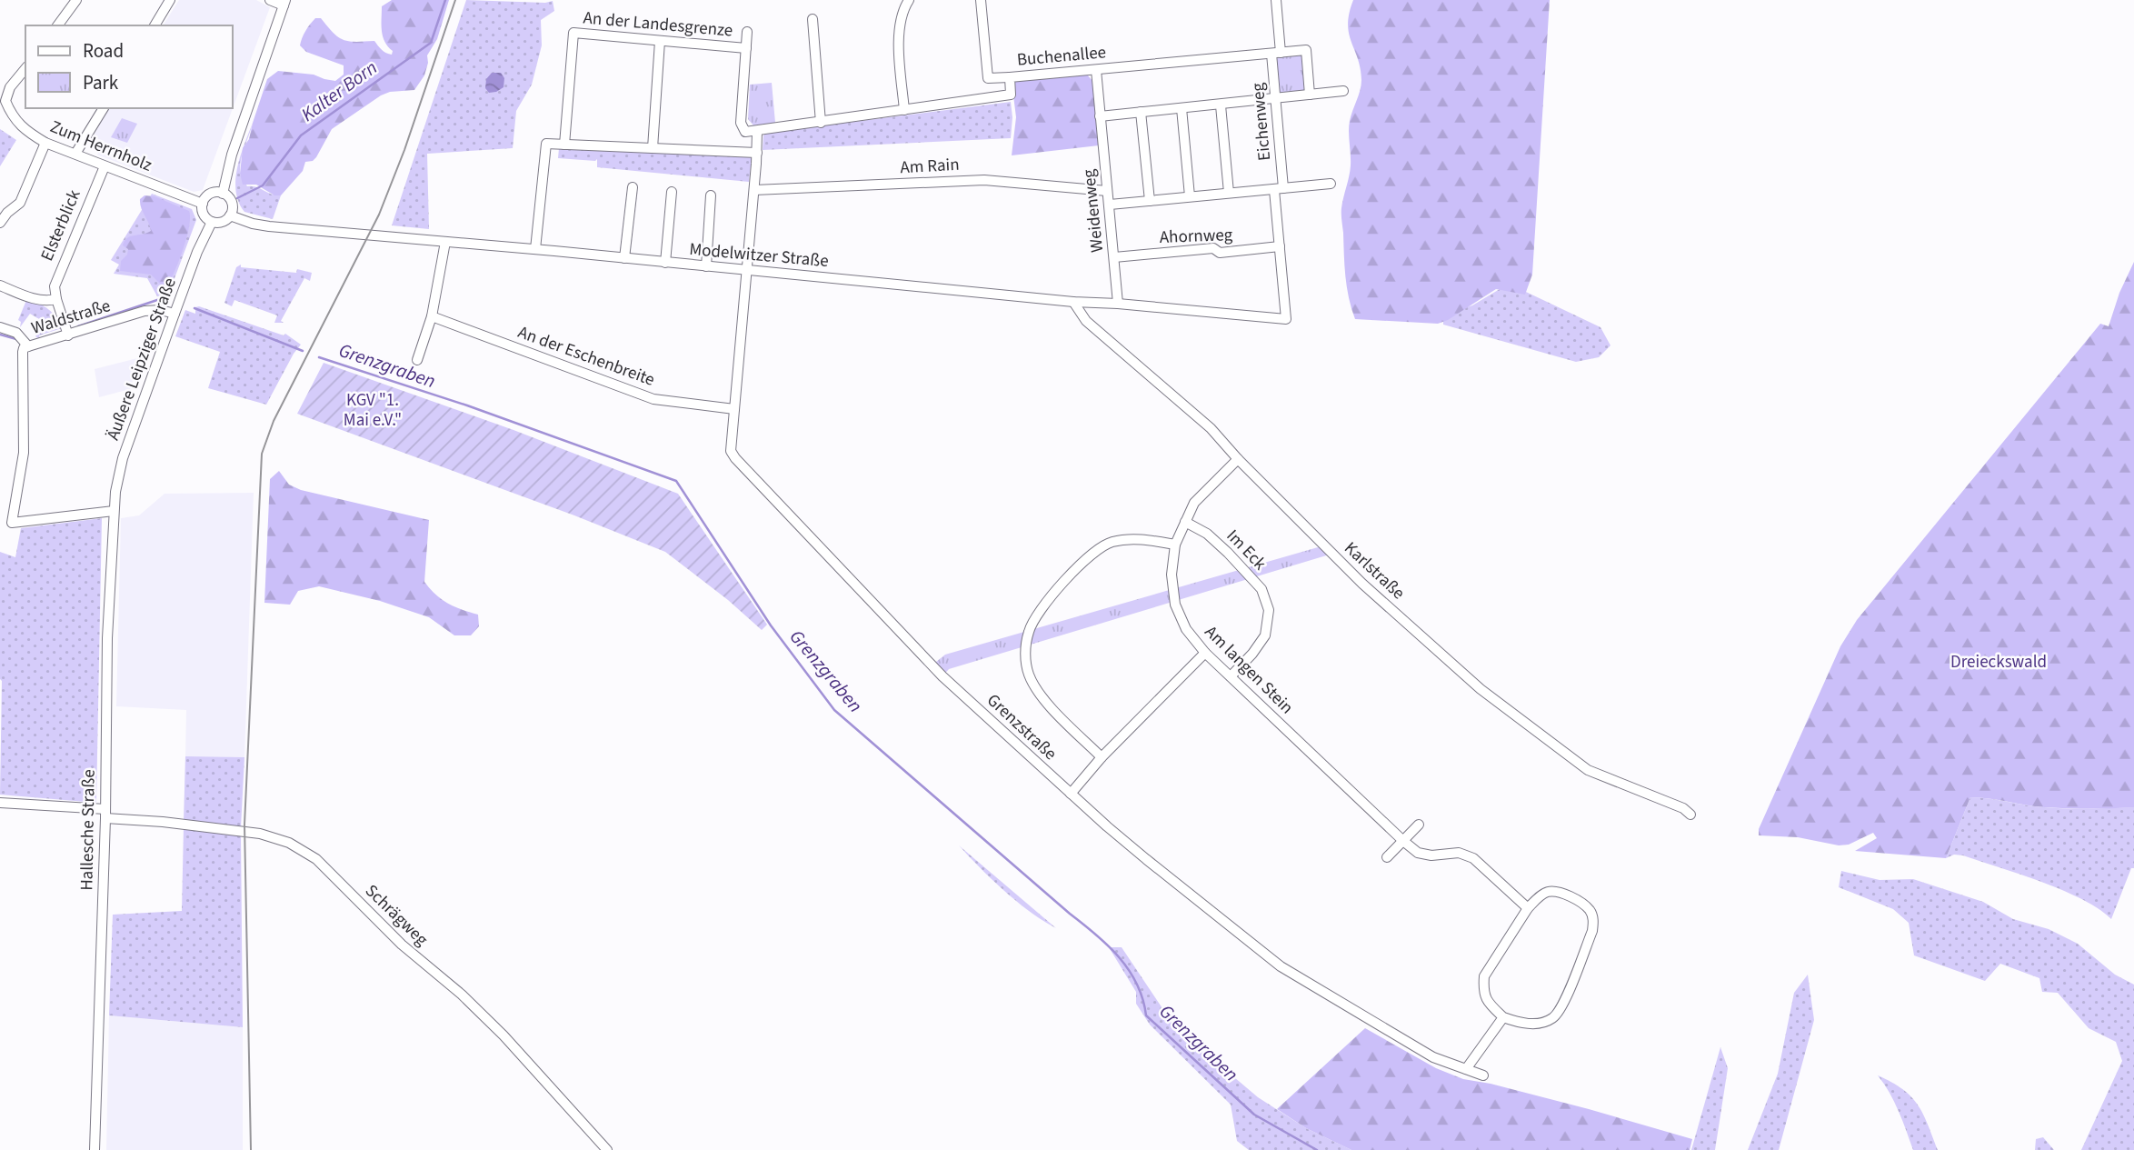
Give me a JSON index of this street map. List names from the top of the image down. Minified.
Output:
{"streets":{"street":["An der Landesgrenze","Buchenallee","Eichenweg","Zum Herrnholz","Am Rain","Weidenweg","Elsterblick","Ahornweg","Modelwitzer Straße","Waldstraße","An der Eschenbreite","Äußere Leipziger Straße","Im Eck","Karlstraße","Am langen Stein","Grenzstraße","Hallesche Straße","Schrägweg"]},"crossings":[["An der Landesgrenze","Buchenallee"],["Buchenallee","Eichenweg"],["Buchenallee","Weidenweg"],["Eichenweg","Ahornweg"],["Eichenweg","Modelwitzer Straße"],["Zum Herrnholz","Elsterblick"],["Zum Herrnholz","Modelwitzer Straße"],["Zum Herrnholz","Äußere Leipziger Straße"],["Am Rain","Weidenweg"],["Weidenweg","Ahornweg"],["Weidenweg","Modelwitzer Straße"],["Elsterblick","Waldstraße"],["Modelwitzer Straße","Äußere Leipziger Straße"],["Modelwitzer Straße","Karlstraße"],["Modelwitzer Straße","Grenzstraße"],["Waldstraße","Äußere Leipziger Straße"],["Waldstraße","Hallesche Straße"],["An der Eschenbreite","Grenzstraße"],["Äußere Leipziger Straße","Hallesche Straße"],["Im Eck","Am langen Stein"],["Karlstraße","Am langen Stein"],["Hallesche Straße","Schrägweg"]],"water":["Kalter Born","Grenzgraben"],"parks":["KGV \"1. Mai e.V.\"","Dreieckswald"],"legend":["Road","Park"]}
